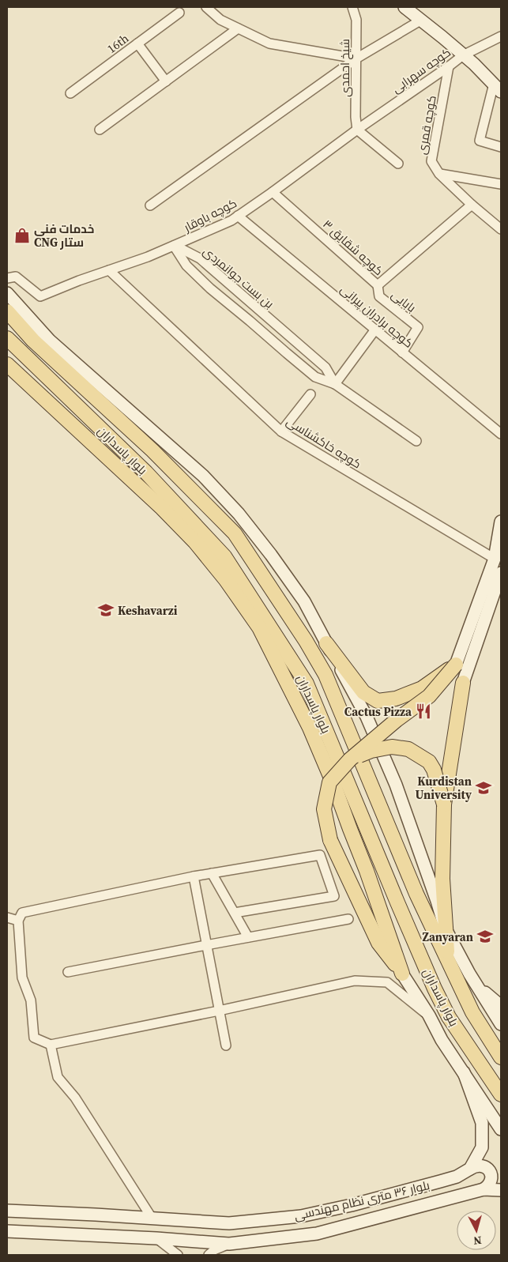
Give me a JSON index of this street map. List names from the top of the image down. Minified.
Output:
{"streets":{"main road":["بلوار پاسداران","بلوار ۳۶ متری نظام مهندسی"],"street":["16th","شیخ احمدی","کوچه سهرابی","کوچه قمری","کوچه باوقار","کوچه شقایق ۳","بن بست جوانمردی","بابایی","کوچه برادران پیرانی","کوچه خاکشناسی"]},"crossings":[["شیخ احمدی","کوچه سهرابی"],["شیخ احمدی","کوچه باوقار"],["کوچه سهرابی","کوچه قمری"],["کوچه سهرابی","کوچه باوقار"],["کوچه قمری","کوچه شقایق ۳"],["کوچه باوقار","کوچه شقایق ۳"],["کوچه باوقار","بن بست جوانمردی"],["کوچه باوقار","کوچه برادران پیرانی"],["کوچه باوقار","کوچه خاکشناسی"],["کوچه شقایق ۳","بابایی"],["بابایی","کوچه برادران پیرانی"]],"places":{"shop":["خدمات فنی‌ CNG ستار"],"school or university":["Keshavarzi","Kurdistan University","Zanyaran"],"restaurant":["Cactus Pizza"]},"north":"bottom"}
